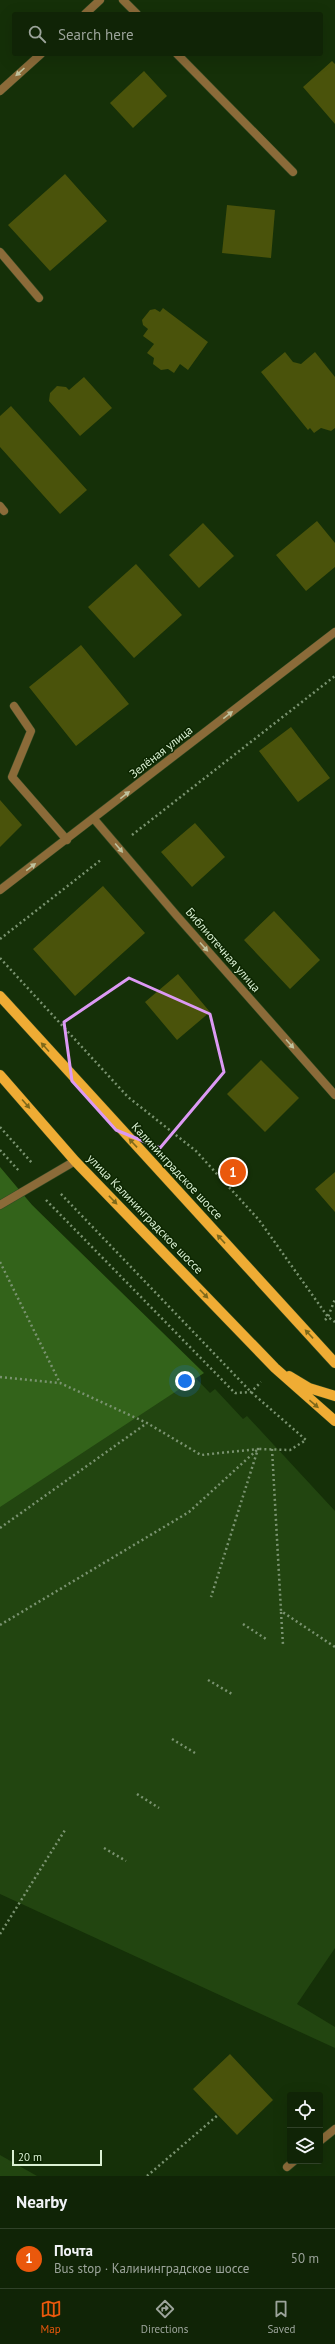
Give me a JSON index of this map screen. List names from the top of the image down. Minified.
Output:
{"streets":{"main road":["Калининградское шоссе","улица Калининградское шоссе"],"street":["Зелёная улица","Библиотечная улица"]},"crossings":[["Зелёная улица","Библиотечная улица"]],"one_way":["Зелёная улица","Библиотечная улица","Калининградское шоссе","улица Калининградское шоссе"],"scale_bar":"20 m","page":{"search":"Search here","pins":"1","scale":"20 m","heading":"Nearby","list":[{"mark":"1","name":"Почта","note":"Bus stop · Калининградское шоссе","value":"50 m"}],"nav":["Map","Directions","Saved"]}}
